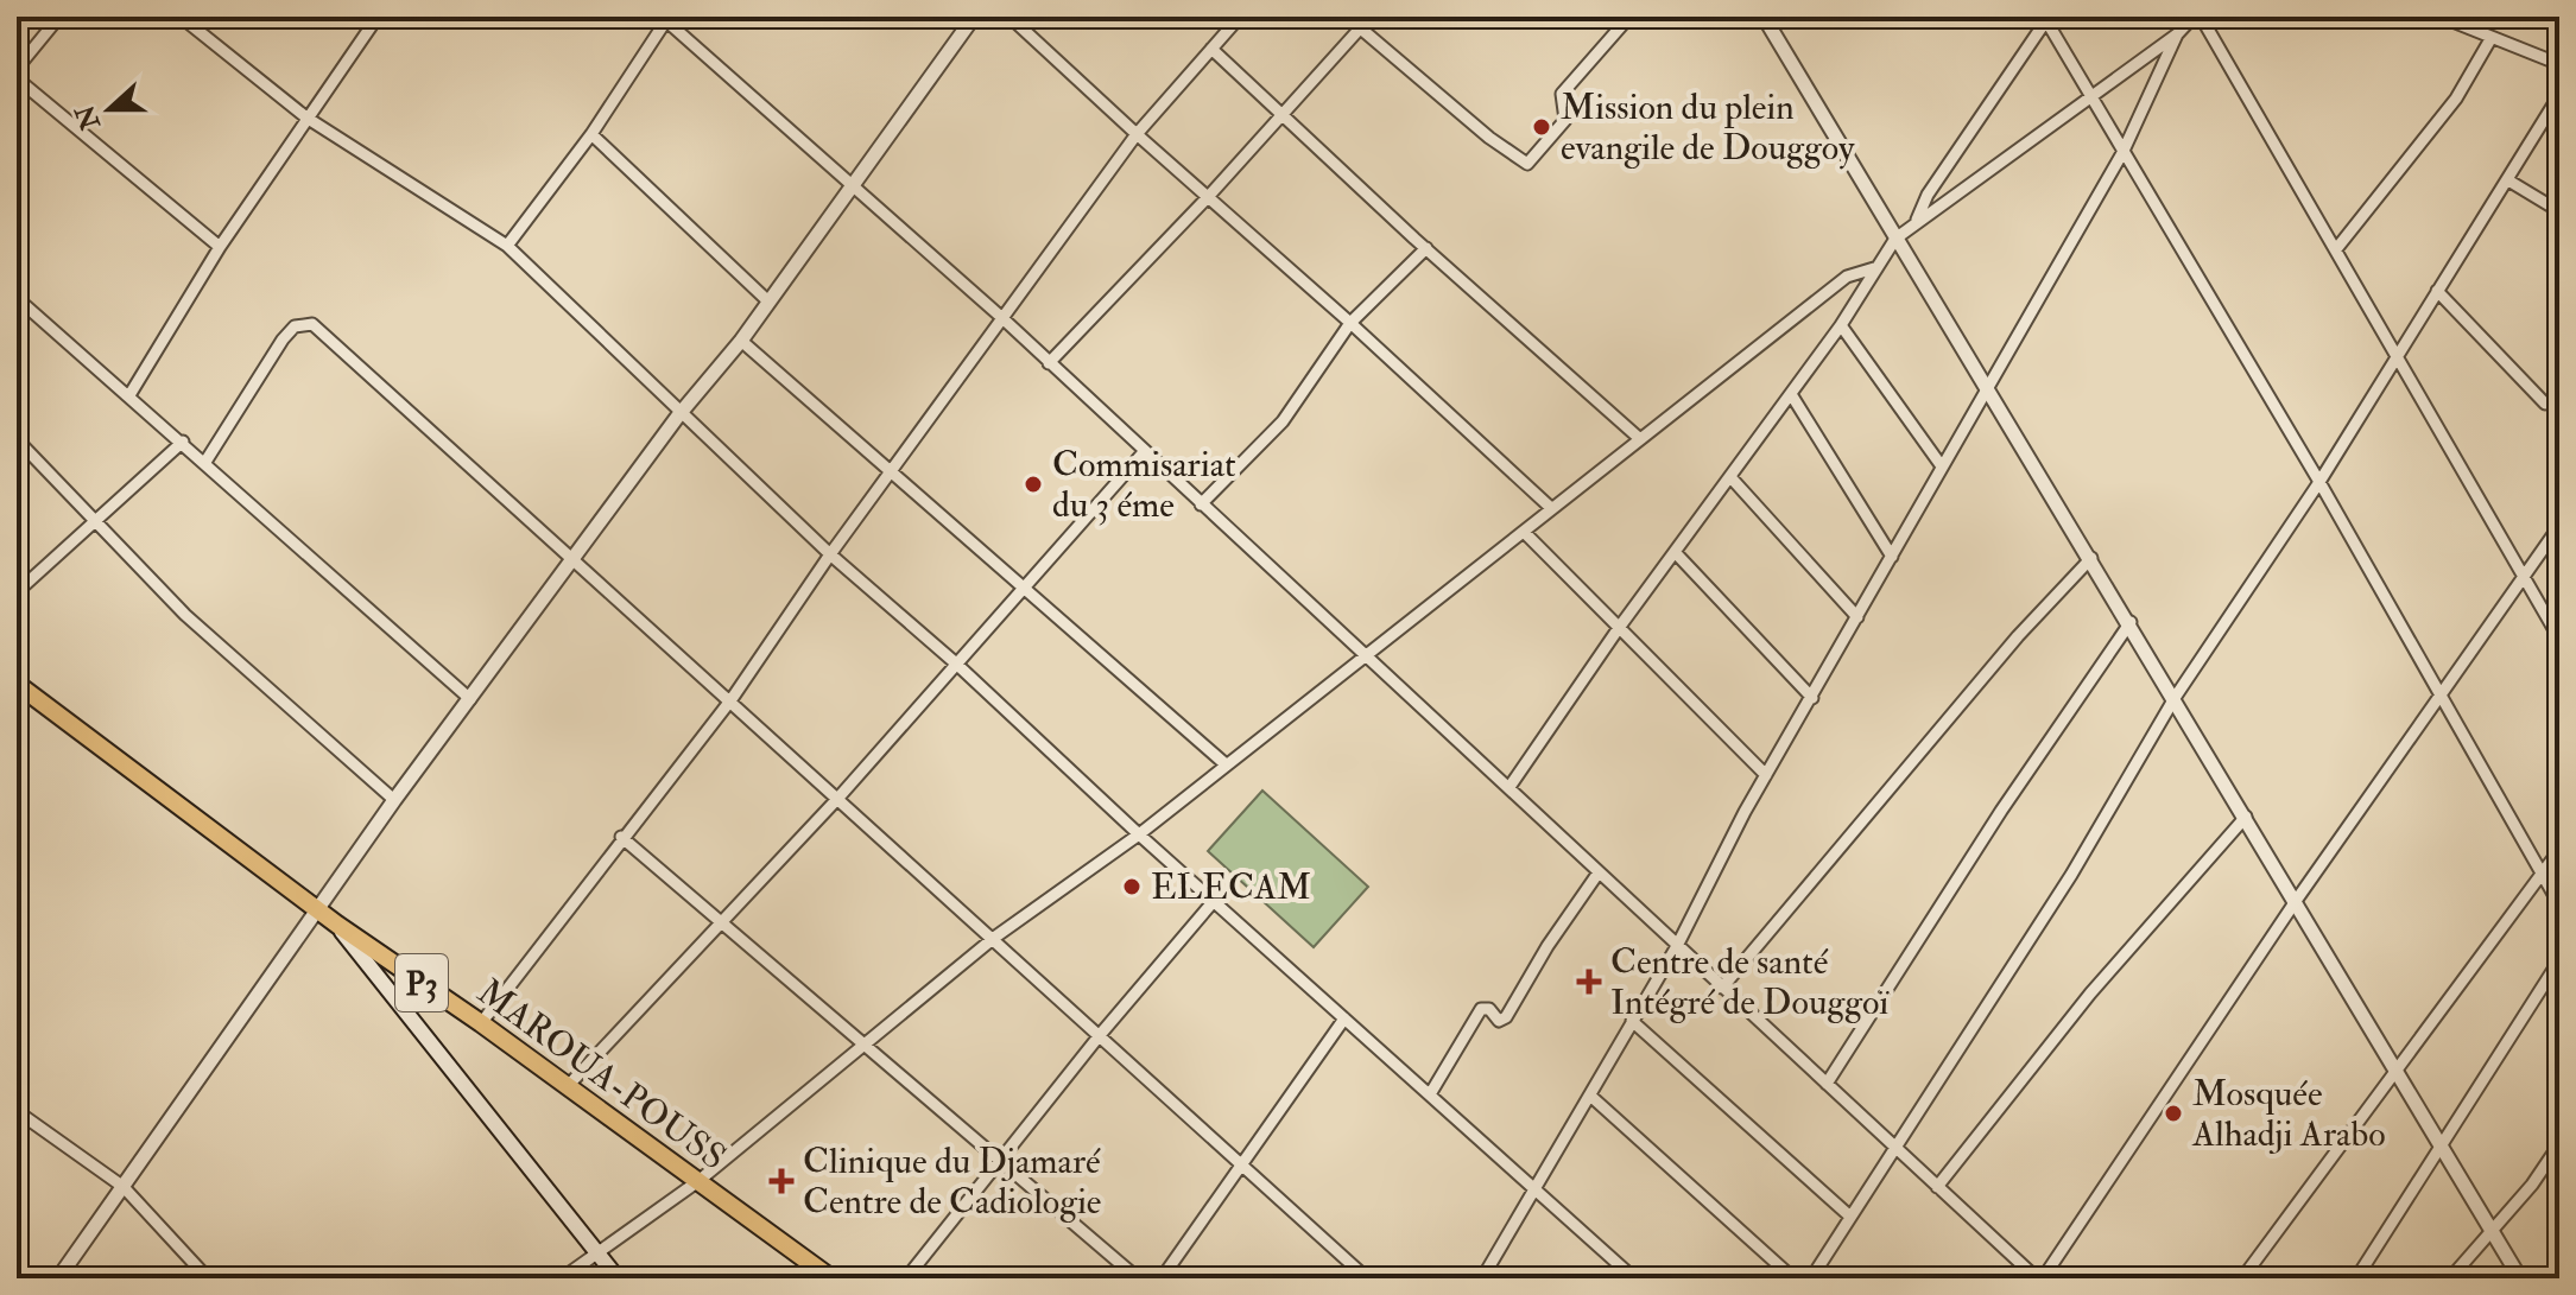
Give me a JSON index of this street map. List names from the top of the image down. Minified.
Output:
{"streets":{"main road":["P3","MAROUA-POUSS"]},"places":{"other":["Mission du plein evangile de Douggoy","Commisariat du 3 éme","ELECAM","Mosquée Alhadji Arabo"],"health":["Centre de santé Intégré de Douggoï","Clinique du Djamaré Centre de Cadiologie"]},"north":"left"}
